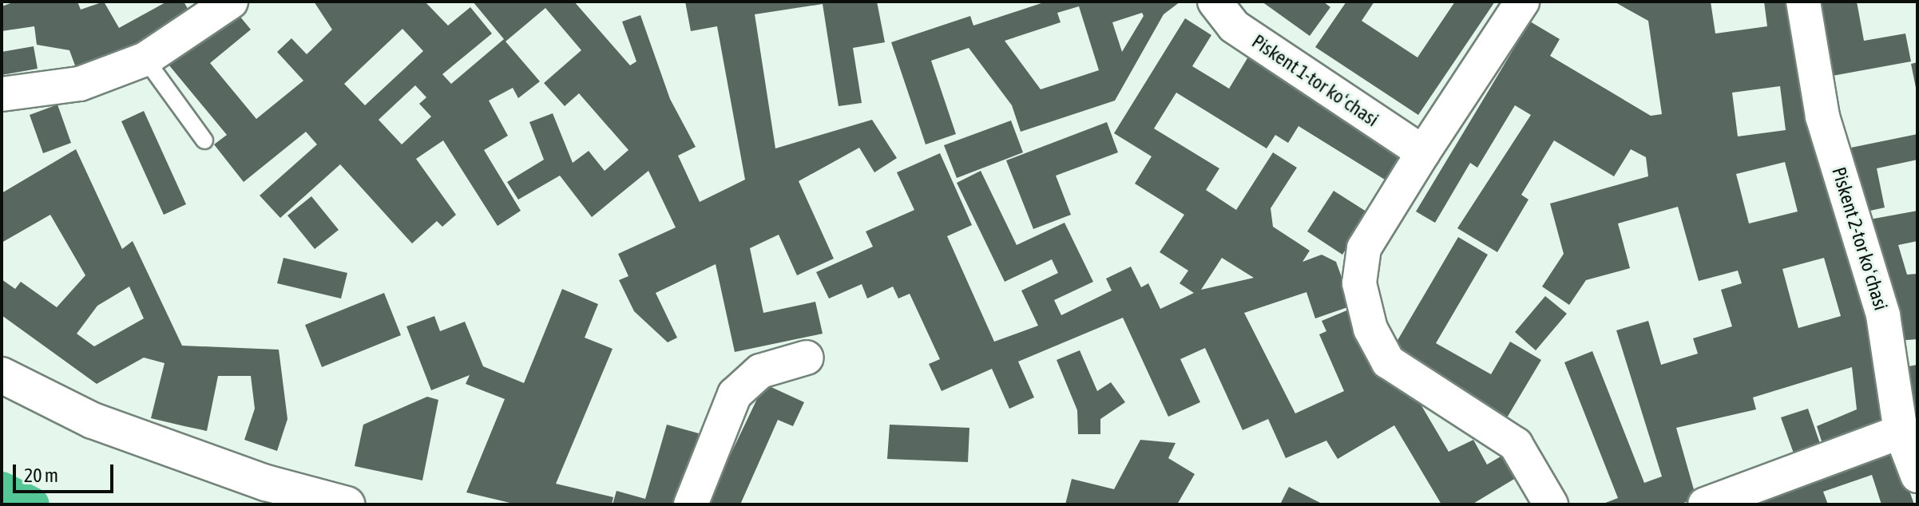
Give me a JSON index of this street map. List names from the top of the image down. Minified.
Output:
{"streets":{"street":["Piskent 1-tor koʻchasi","Piskent 2-tor koʻchasi"]},"scale_bar":"20 m"}
